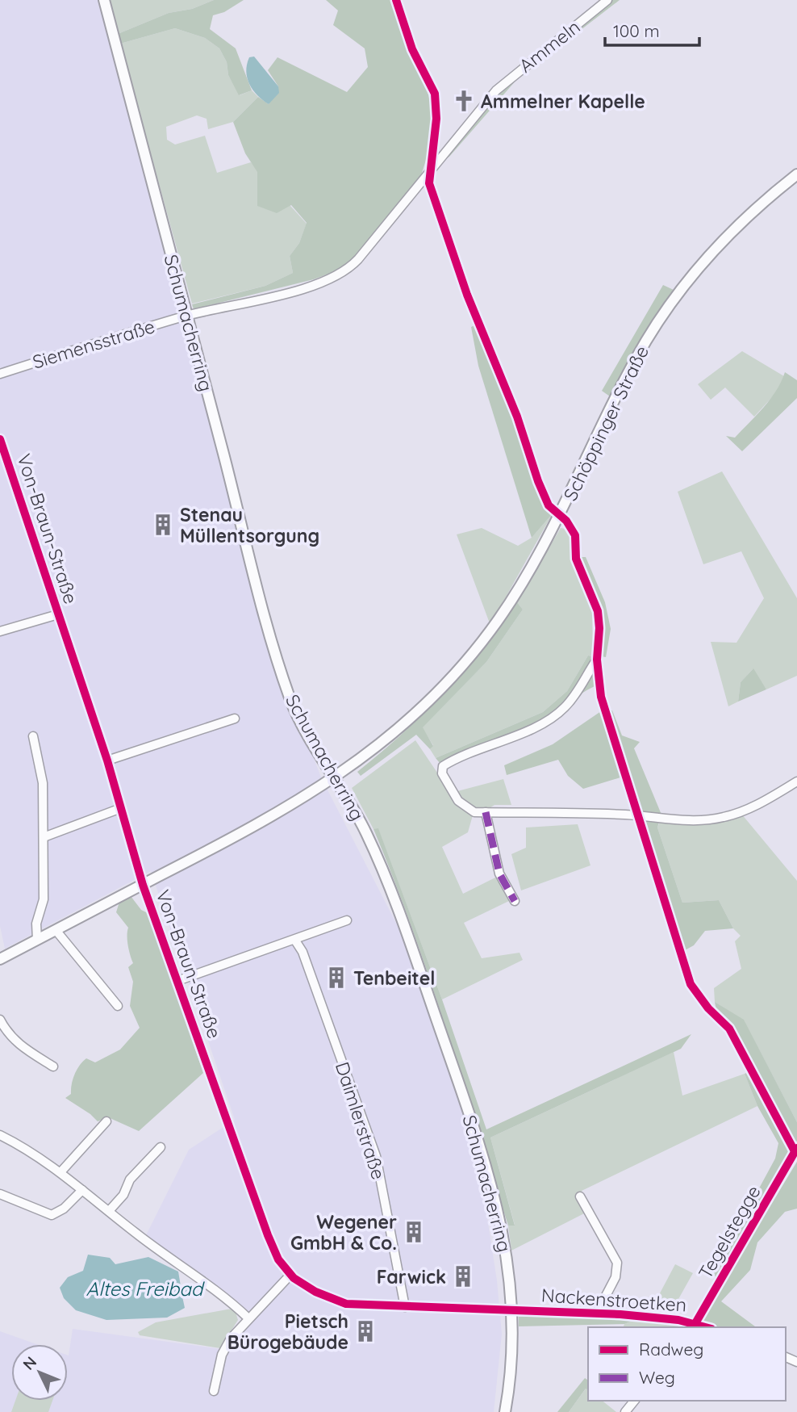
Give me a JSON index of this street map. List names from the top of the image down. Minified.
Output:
{"streets":{"main road":["Schumacherring","Schöppinger Straße"],"street":["Ammeln","Siemensstraße","Von-Braun-Straße","Daimlerstraße","Tegelstegge","Nackenstroetken"]},"crossings":[["Ammeln","Schumacherring"],["Ammeln","Siemensstraße"],["Schumacherring","Siemensstraße"],["Schumacherring","Schöppinger Straße"],["Schumacherring","Von-Braun-Straße"],["Schumacherring","Nackenstroetken"],["Schöppinger Straße","Von-Braun-Straße"],["Von-Braun-Straße","Daimlerstraße"],["Von-Braun-Straße","Nackenstroetken"],["Tegelstegge","Nackenstroetken"]],"water":["Altes Freibad"],"places":{"church":["Ammelner Kapelle"],"building":["Stenau Müllentsorgung","Tenbeitel","Wegener GmbH & Co.","Farwick","Pietsch Bürogebäude"]},"legend":["Radweg","Weg"],"scale_bar":"100 m","north":"top left"}
